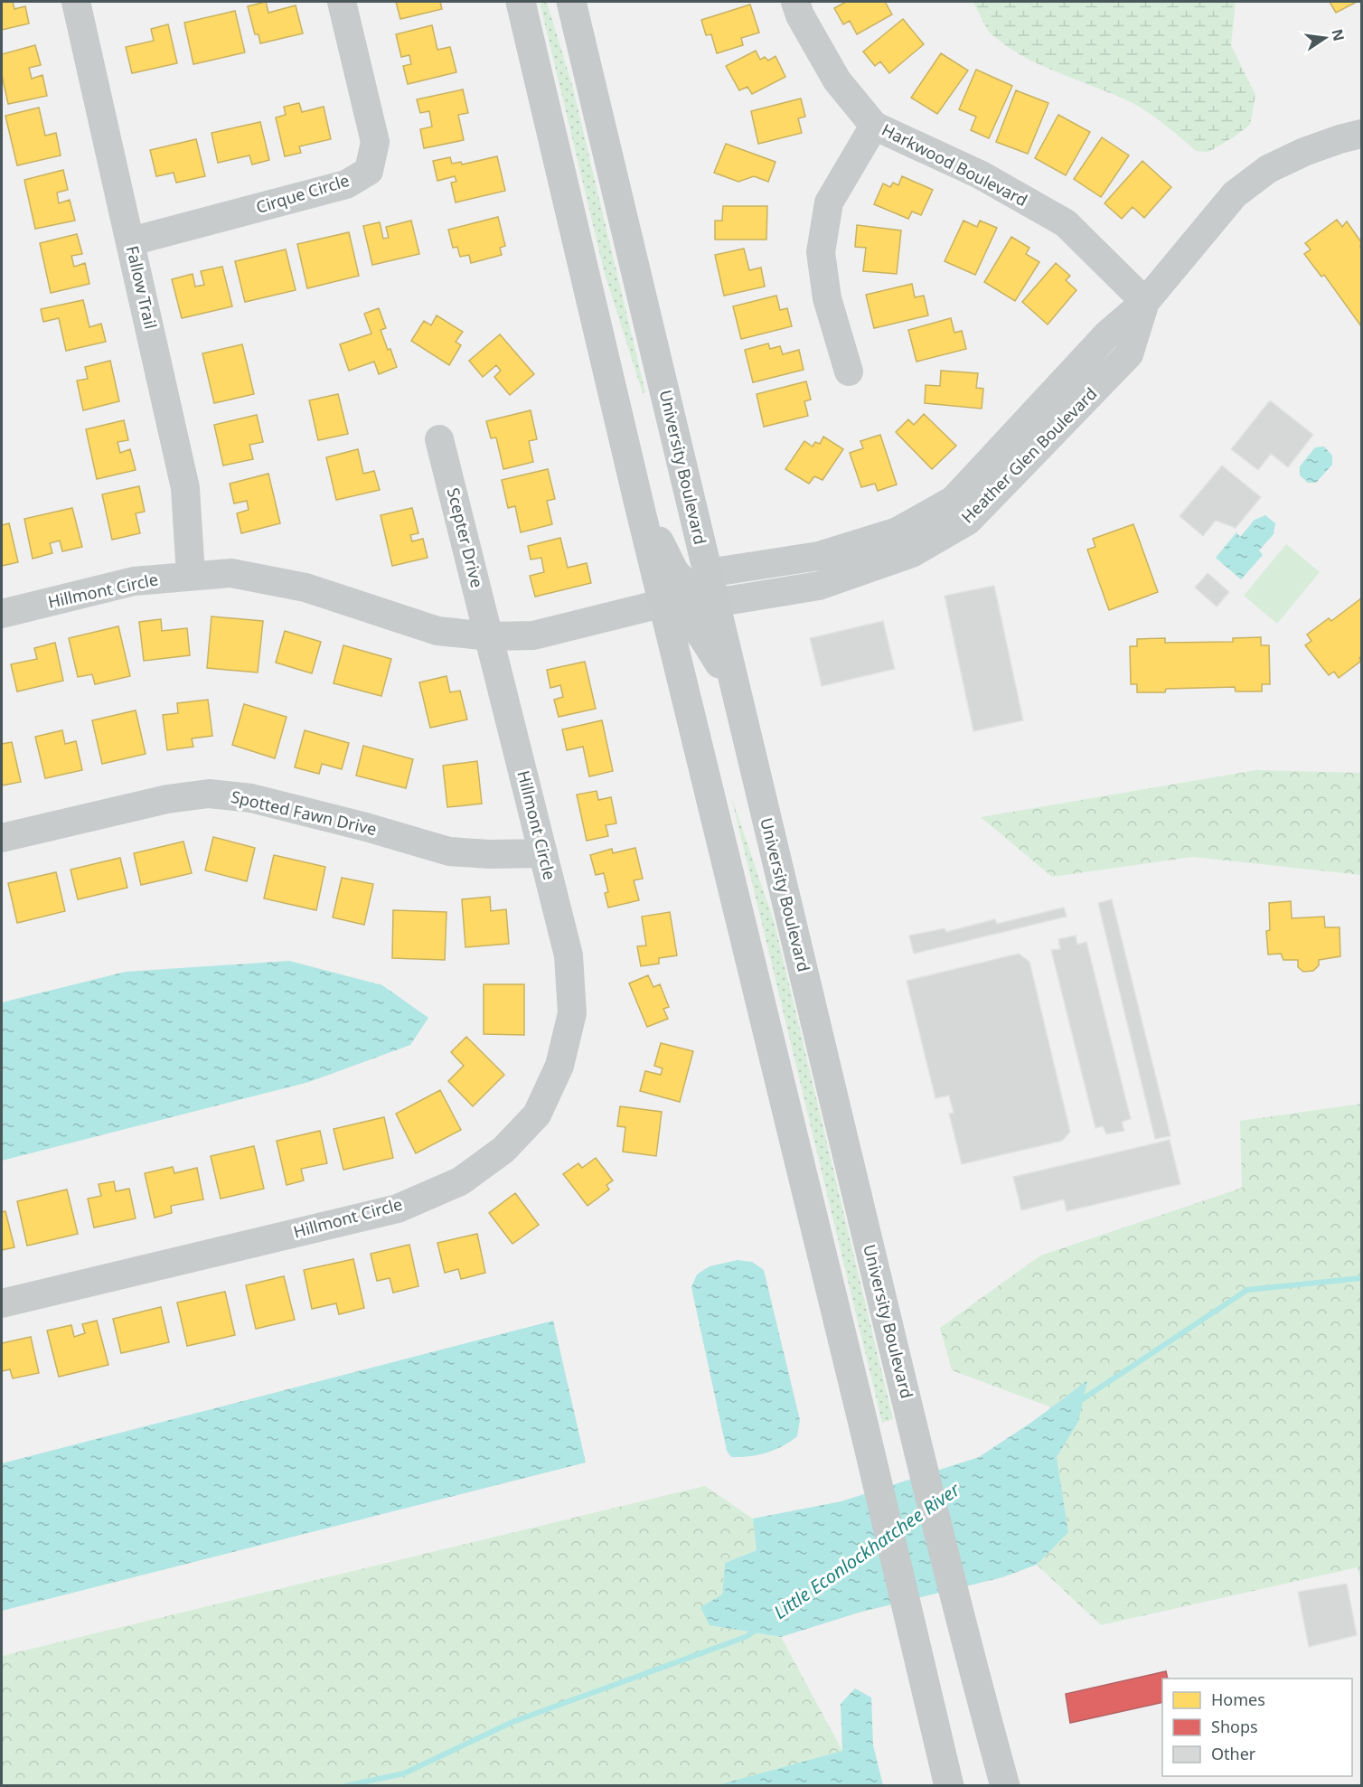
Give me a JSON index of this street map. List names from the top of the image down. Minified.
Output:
{"streets":{"main road":["University Boulevard"],"street":["Harkwood Boulevard","Cirque Circle","Fallow Trail","Heather Glen Boulevard","Scepter Drive","Hillmont Circle","Spotted Fawn Drive"]},"crossings":[["Harkwood Boulevard","Heather Glen Boulevard"],["Cirque Circle","Fallow Trail"],["Fallow Trail","Hillmont Circle"],["Heather Glen Boulevard","University Boulevard"],["Scepter Drive","Hillmont Circle"],["Hillmont Circle","Spotted Fawn Drive"]],"water":["Little Econlockhatchee River"],"legend":["Homes","Shops","Other"],"north":"right"}
